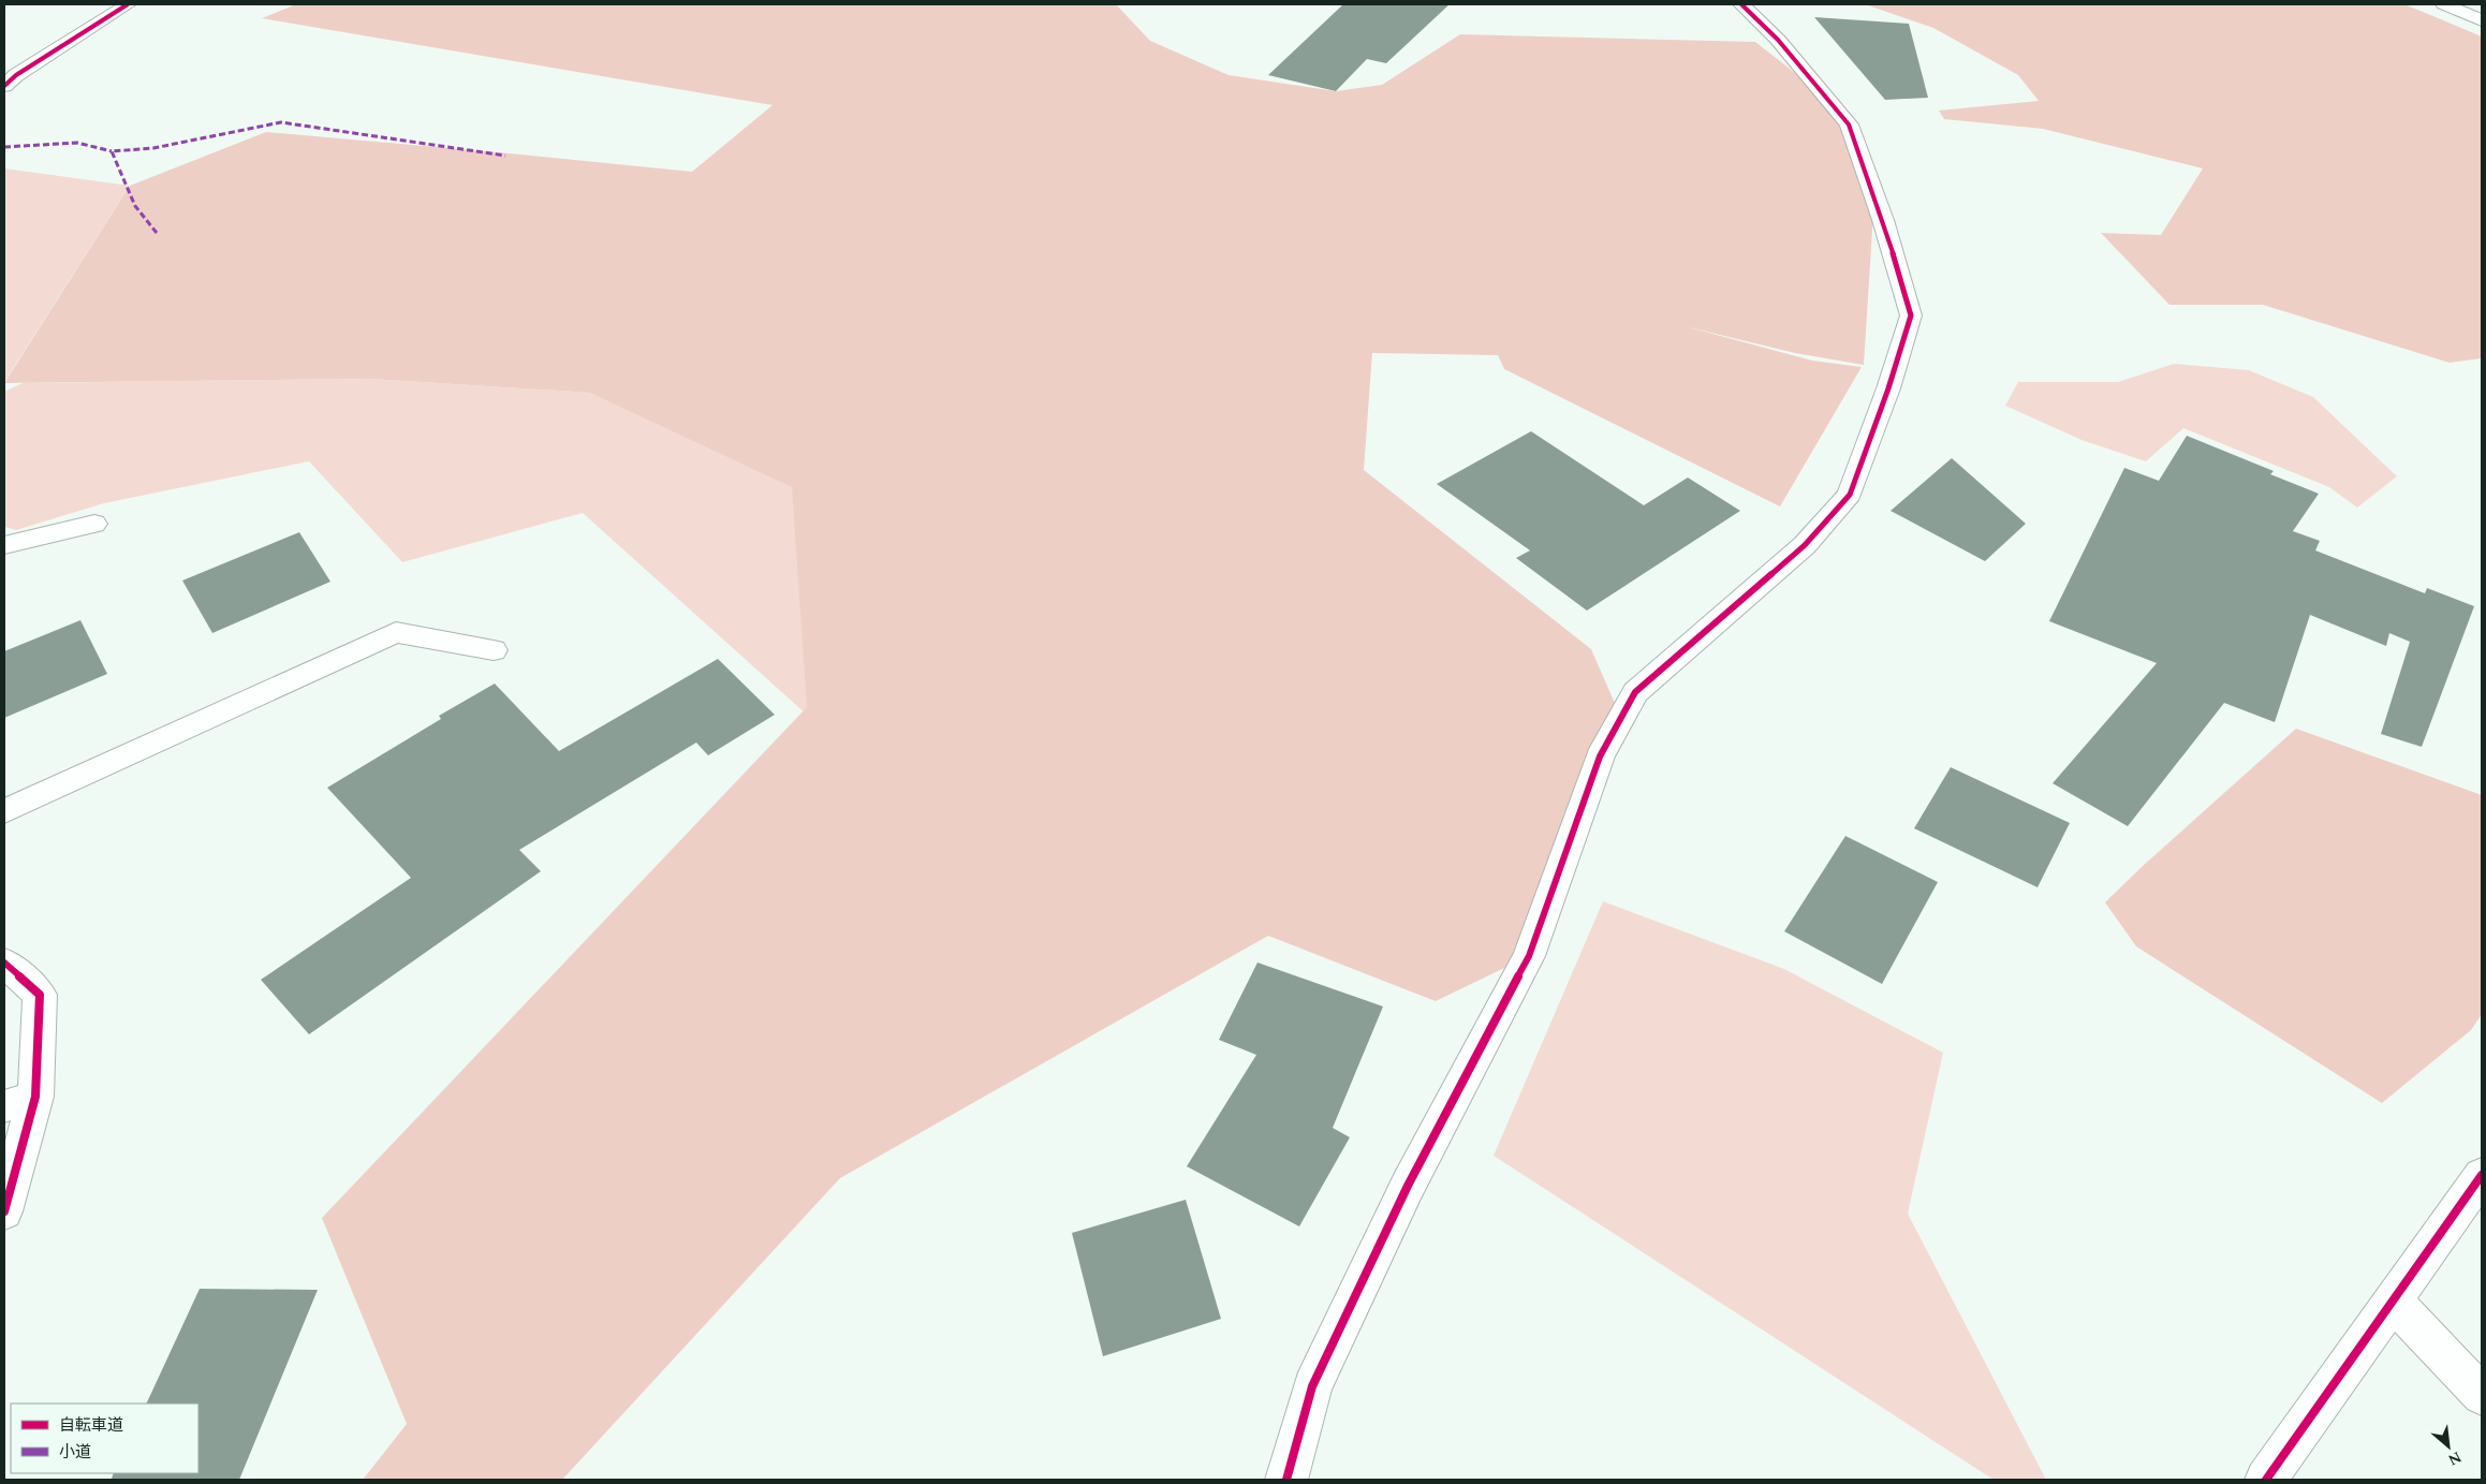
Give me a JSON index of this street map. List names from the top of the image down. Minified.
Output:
{"legend":["自転車道","小道"],"north":"bottom right"}
